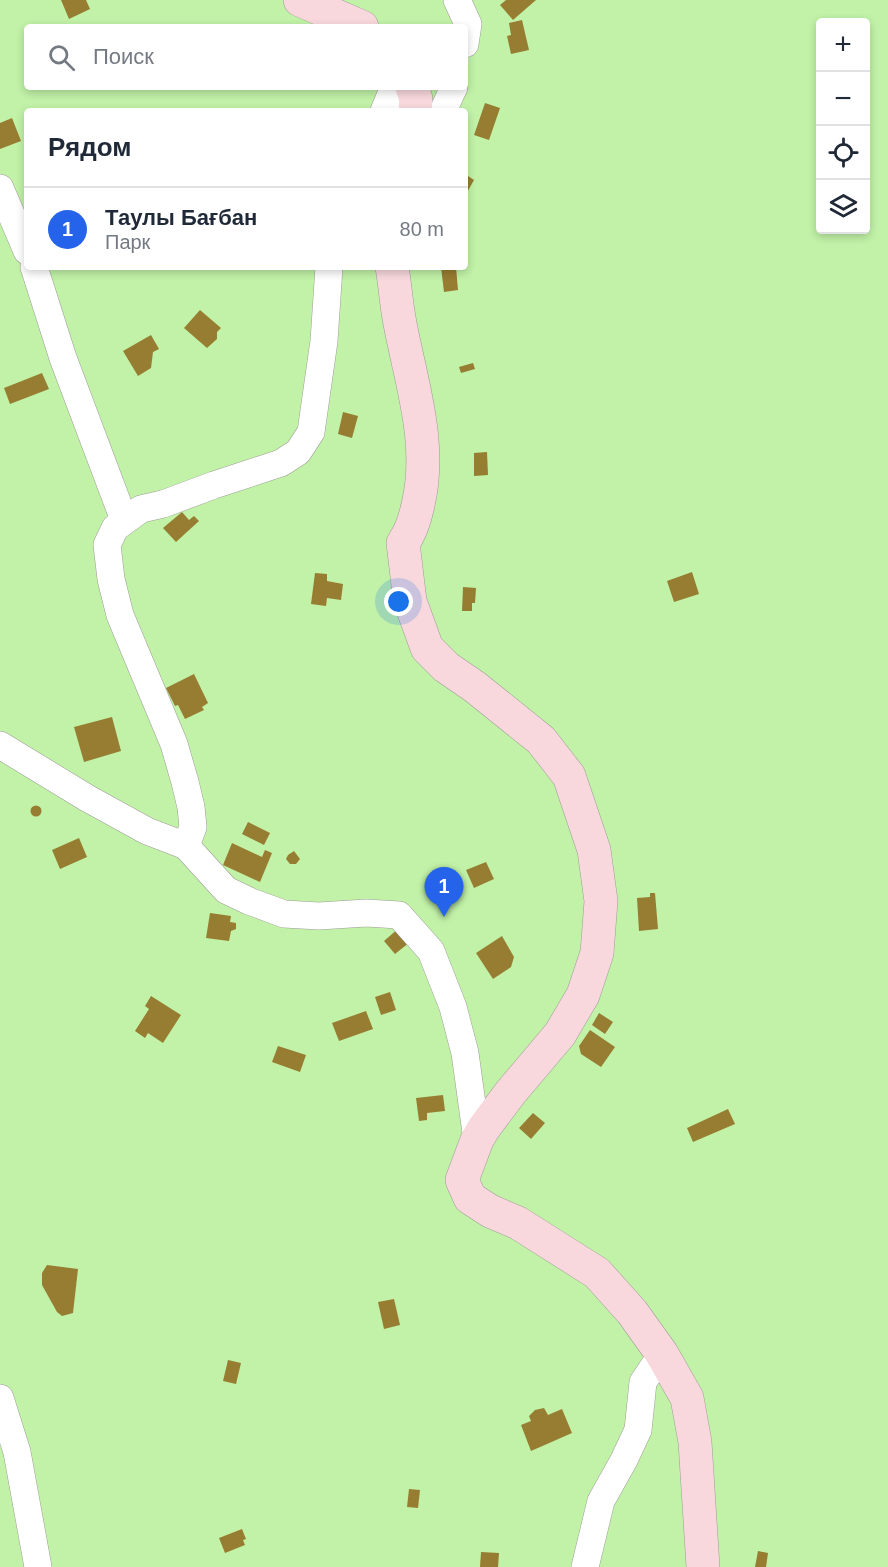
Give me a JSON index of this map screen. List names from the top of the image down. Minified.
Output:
{"page":{"map_buttons":["+","−"],"search":"Поиск","heading":"Рядом","list":[{"mark":"1","name":"Таулы Бағбан","note":"Парк","value":"80 m"}],"pins":"1"}}
